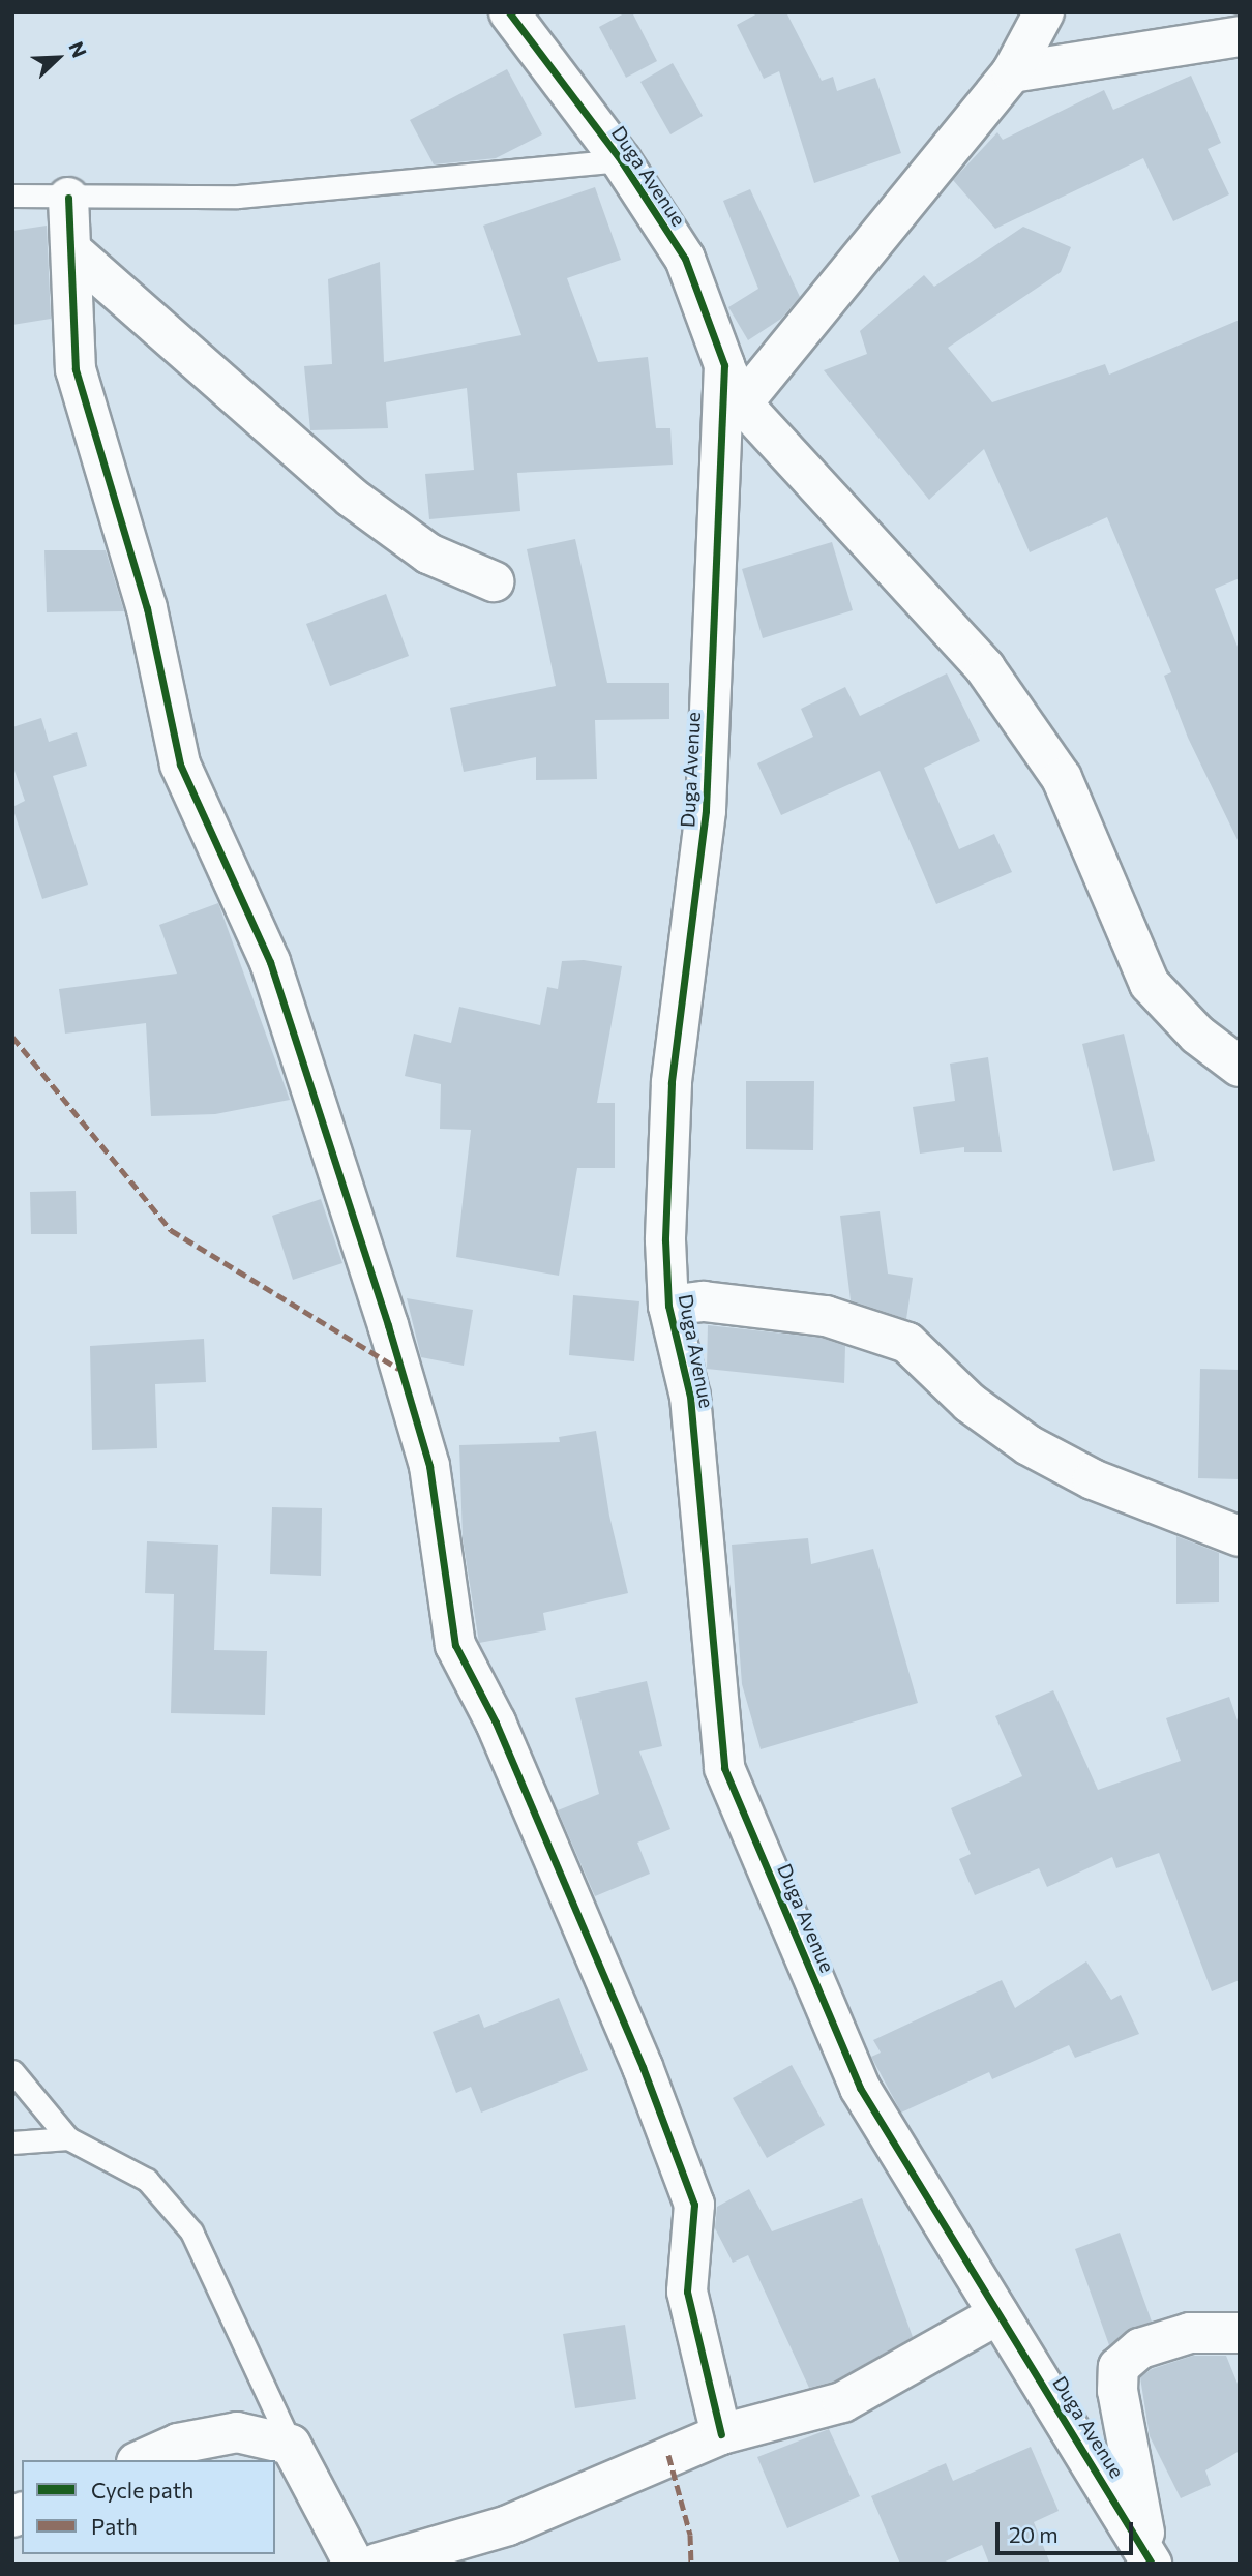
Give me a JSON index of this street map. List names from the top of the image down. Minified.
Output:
{"streets":{"street":["Duga Avenue"]},"legend":["Cycle path","Path"],"scale_bar":"20 m","north":"top right"}
